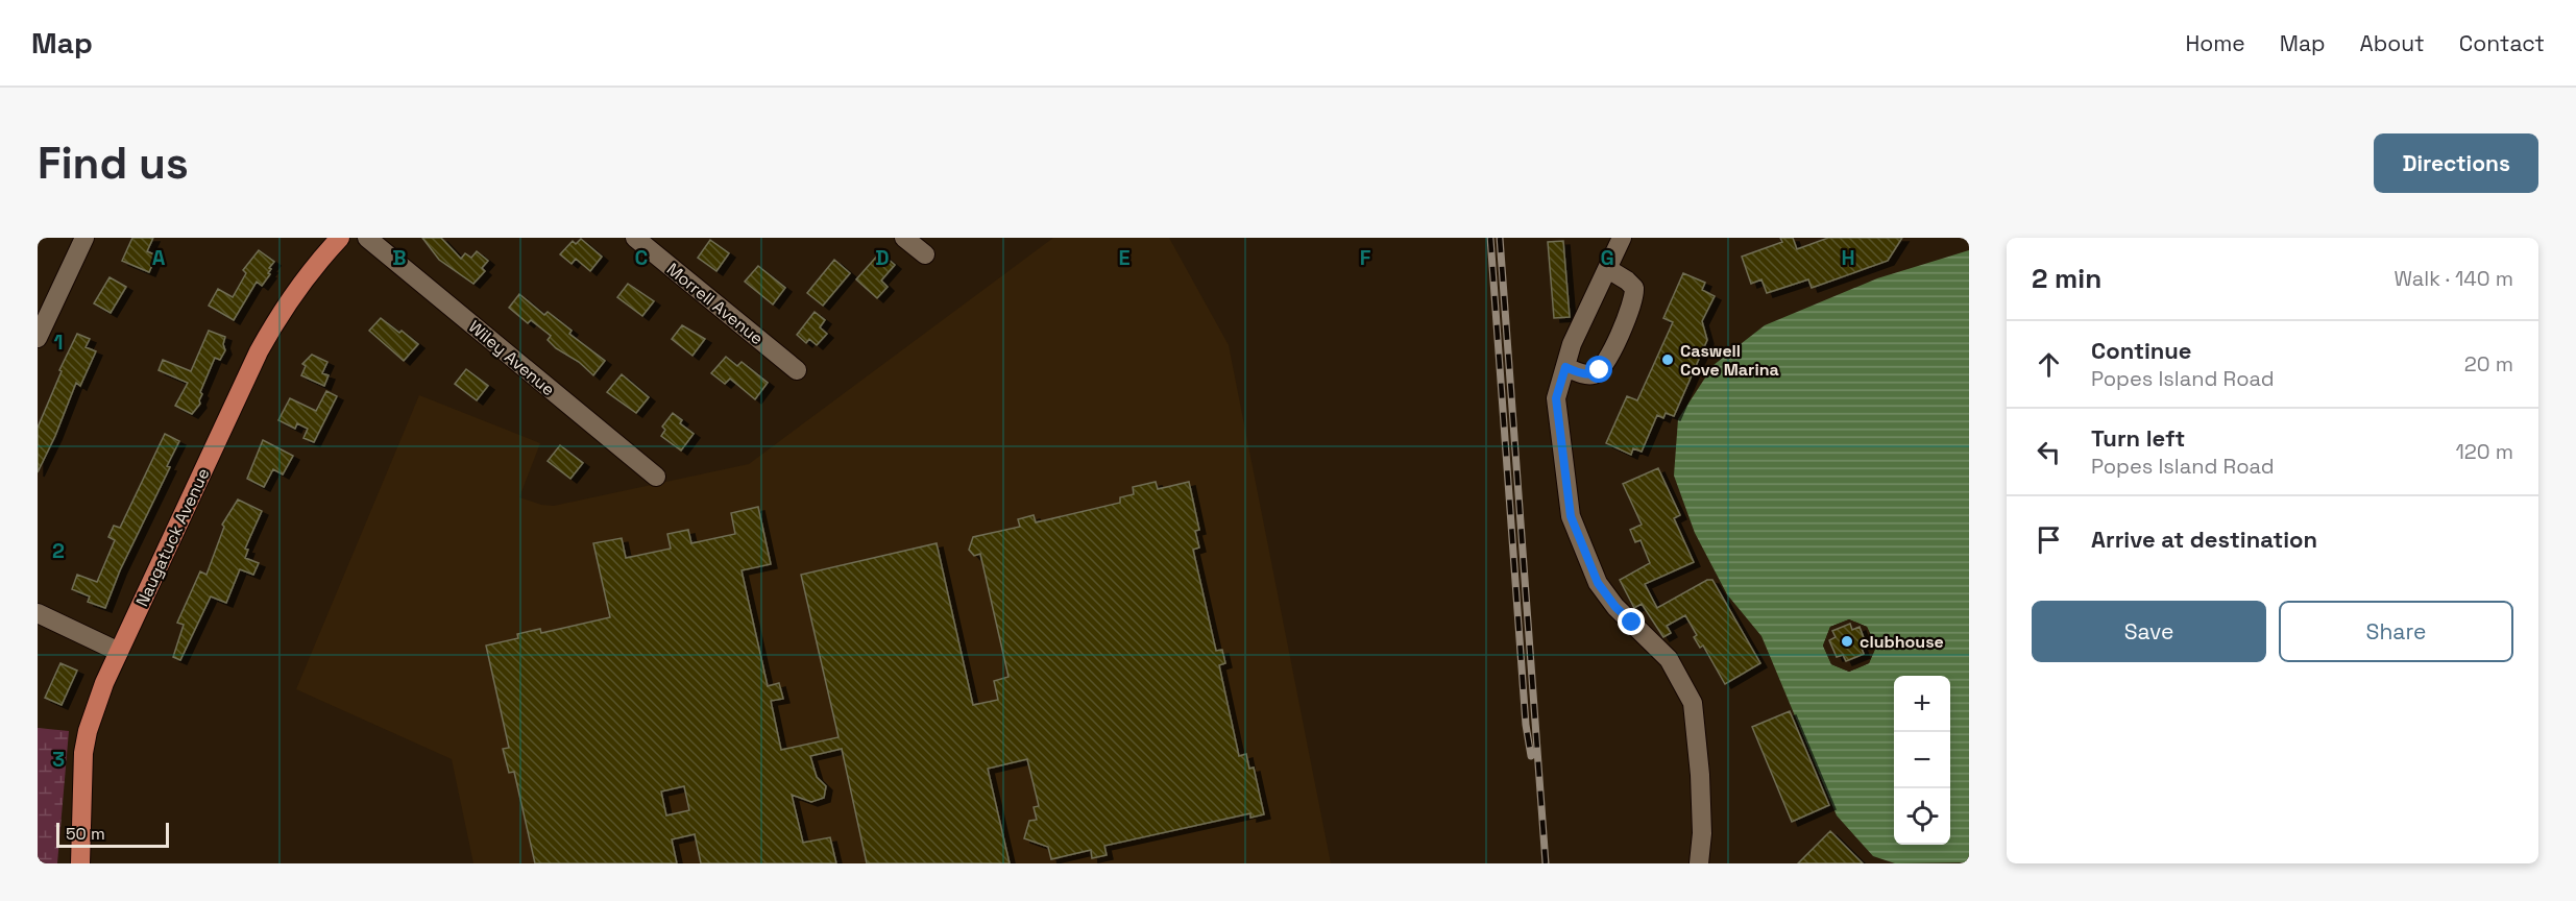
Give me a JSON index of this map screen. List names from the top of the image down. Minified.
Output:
{"streets":{"main road":["Naugatuck Avenue"],"street":["Morrell Avenue","Wiley Avenue"]},"places":["Caswell Cove Marina","clubhouse"],"scale_bar":"50 m","page":{"header":"Map","nav":["Home","Map","About","Contact"],"buttons":["Directions",["Save","Share"]],"title":"Find us","heading":["2 min","Walk · 140 m"],"list":[["Continue","Popes Island Road","20 m"],["Turn left","Popes Island Road","120 m"],"Arrive at destination"],"map_buttons":["+","−"],"scale":"50 m"},"grid":{"columns":["A","B","C","D","E","F","G","H"],"rows":["1","2","3"]}}
